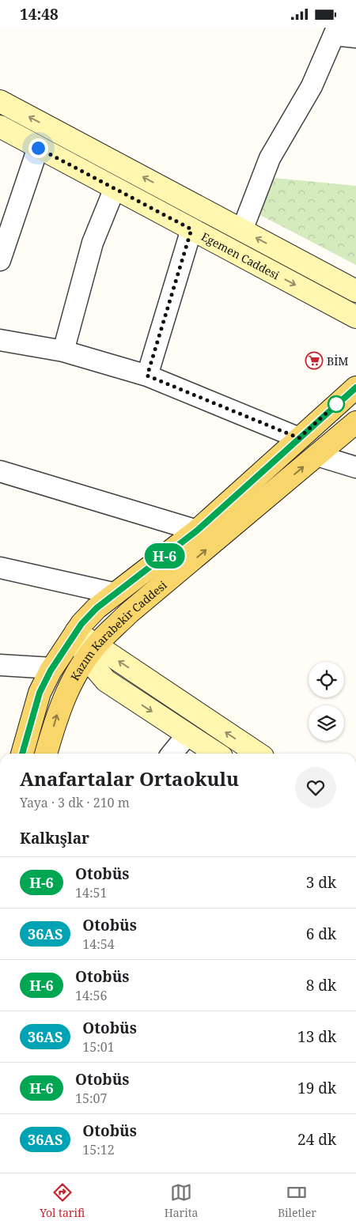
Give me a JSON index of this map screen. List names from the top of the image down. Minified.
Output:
{"streets":{"main road":["Kazım Karabekir Caddesi"],"street":["Egemen Caddesi"]},"places":{"supermarket":["BİM"]},"lines":["bus line H-6"],"page":{"status":"14:48","on_map":"H-6","heading":[["Anafartalar Ortaokulu","Yaya · 3 dk · 210 m"],"Kalkışlar"],"list":[{"mark":"H-6","name":"Otobüs","note":"14:51","value":"3 dk"},{"mark":"36AS","name":"Otobüs","note":"14:54","value":"6 dk"},{"mark":"H-6","name":"Otobüs","note":"14:56","value":"8 dk"},{"mark":"36AS","name":"Otobüs","note":"15:01","value":"13 dk"},{"mark":"H-6","name":"Otobüs","note":"15:07","value":"19 dk"},{"mark":"36AS","name":"Otobüs","note":"15:12","value":"24 dk"}],"tabs":["Yol tarifi","Harita","Biletler"]}}
